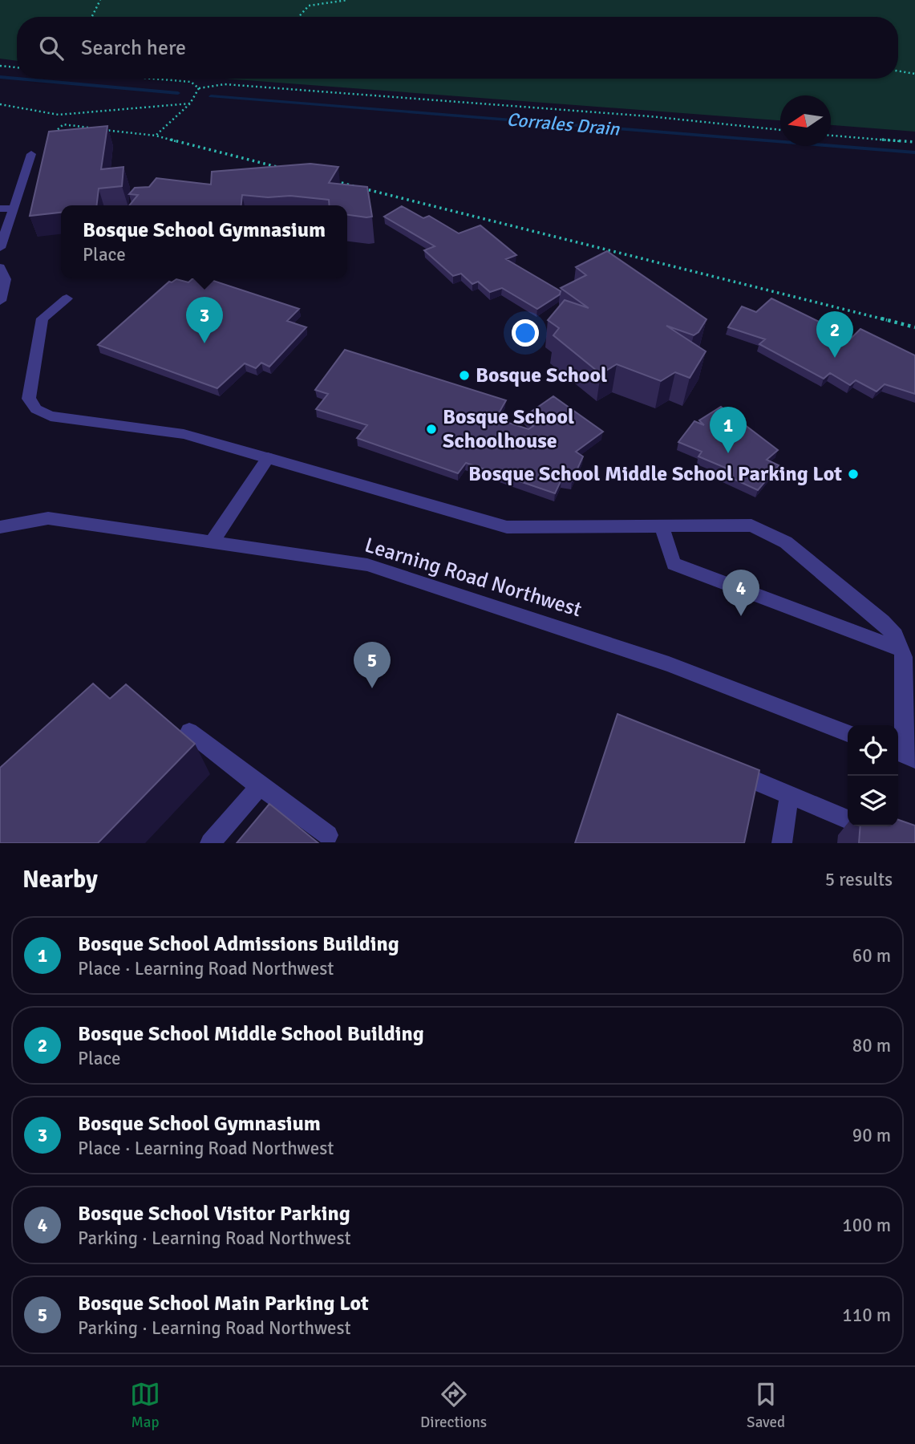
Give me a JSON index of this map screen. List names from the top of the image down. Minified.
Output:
{"streets":{"street":["Learning Road Northwest"]},"water":["Corrales Drain"],"places":["Bosque School","Bosque School Schoolhouse","Bosque School Middle School Parking Lot"],"north":"left","page":{"search":"Search here","popup":["Bosque School Gymnasium","Place"],"pins":["3","2","1","4","5"],"heading":["Nearby","5 results"],"list":[{"mark":"1","name":"Bosque School Admissions Building","note":"Place · Learning Road Northwest","value":"60 m"},{"mark":"2","name":"Bosque School Middle School Building","note":"Place","value":"80 m"},{"mark":"3","name":"Bosque School Gymnasium","note":"Place · Learning Road Northwest","value":"90 m"},{"mark":"4","name":"Bosque School Visitor Parking","note":"Parking · Learning Road Northwest","value":"100 m"},{"mark":"5","name":"Bosque School Main Parking Lot","note":"Parking · Learning Road Northwest","value":"110 m"}],"nav":["Map","Directions","Saved"]}}
